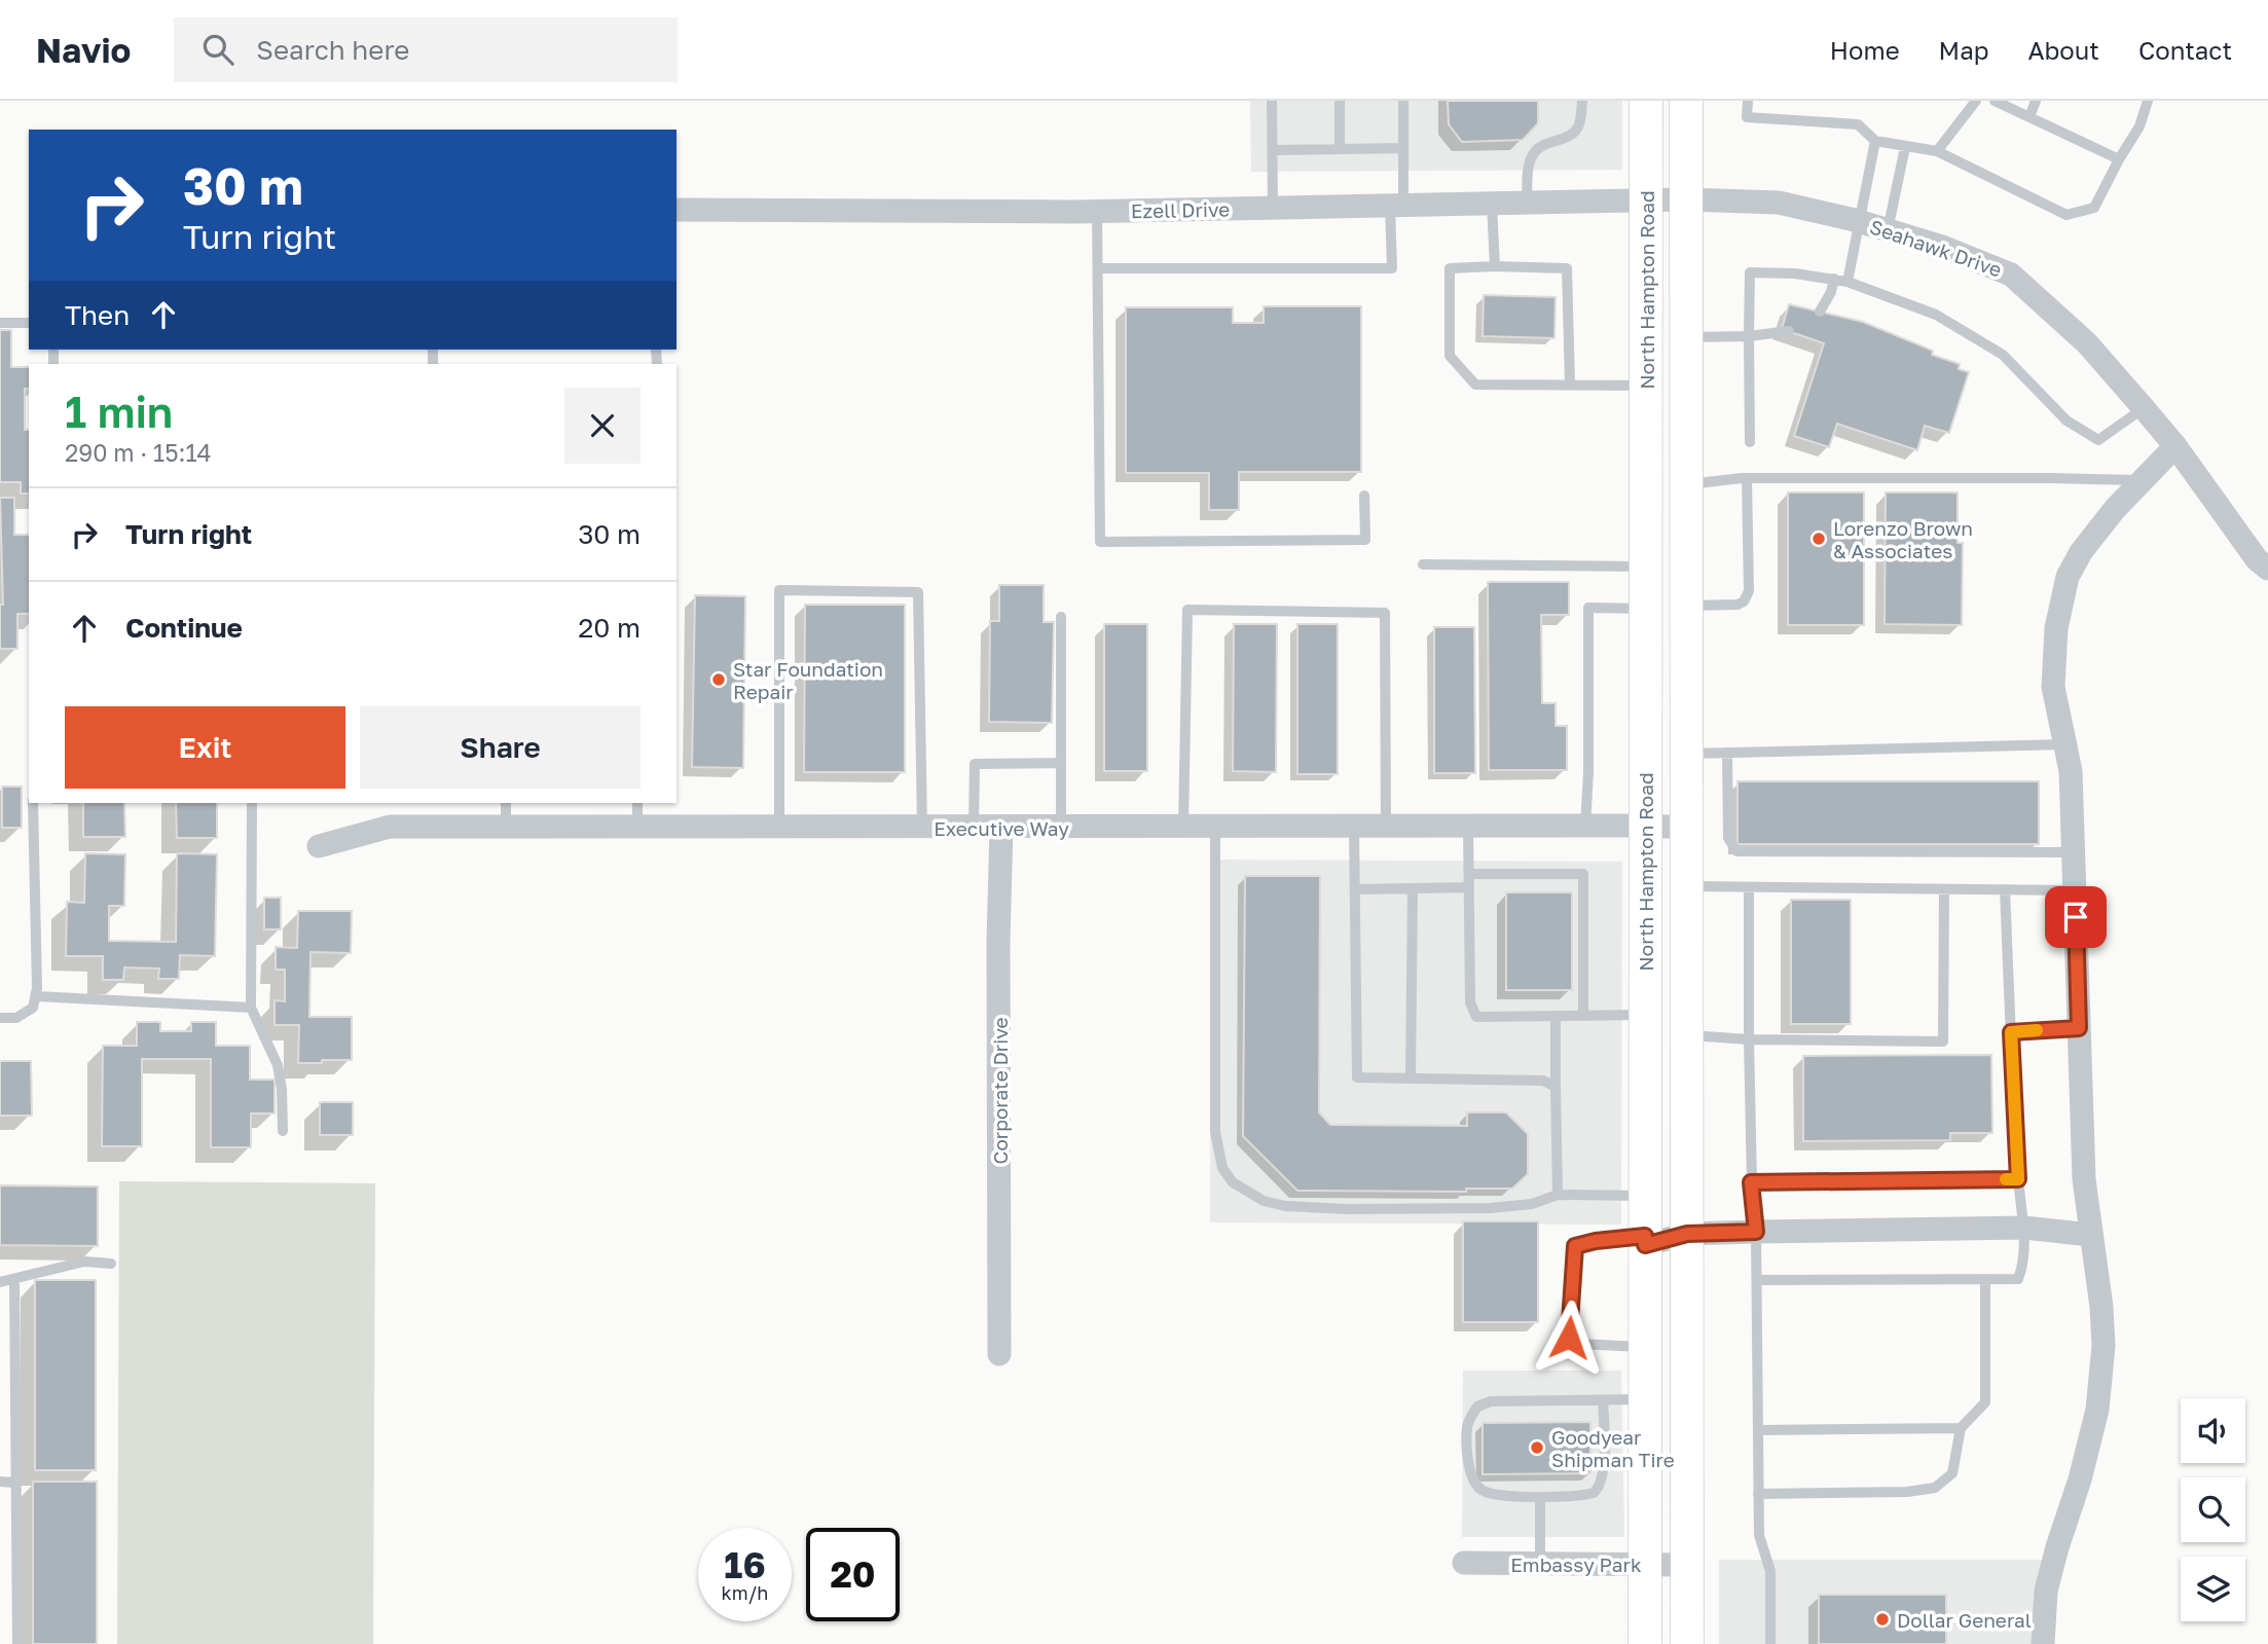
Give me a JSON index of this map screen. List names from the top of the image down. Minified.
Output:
{"streets":{"main road":["North Hampton Road"],"street":["Ezell Drive","Seahawk Drive","Executive Way","Corporate Drive","Embassy Park"]},"crossings":[["Ezell Drive","Seahawk Drive"],["Ezell Drive","North Hampton Road"],["Seahawk Drive","North Hampton Road"],["North Hampton Road","Executive Way"],["North Hampton Road","Embassy Park"],["Executive Way","Corporate Drive"]],"places":["Lorenzo Brown & Associates","Star Foundation Repair","Goodyear Shipman Tire","Dollar General"],"page":{"header":"Navio","search":"Search here","nav":["Home","Map","About","Contact"],"turn":["30 m","Turn right"],"then":"Then","heading":["1 min","290 m · 15:14"],"list":[{"name":"Turn right","value":"30 m"},{"name":"Continue","value":"20 m"}],"buttons":["Exit","Share"],"speed":"16 km/h","limit":"20"}}
